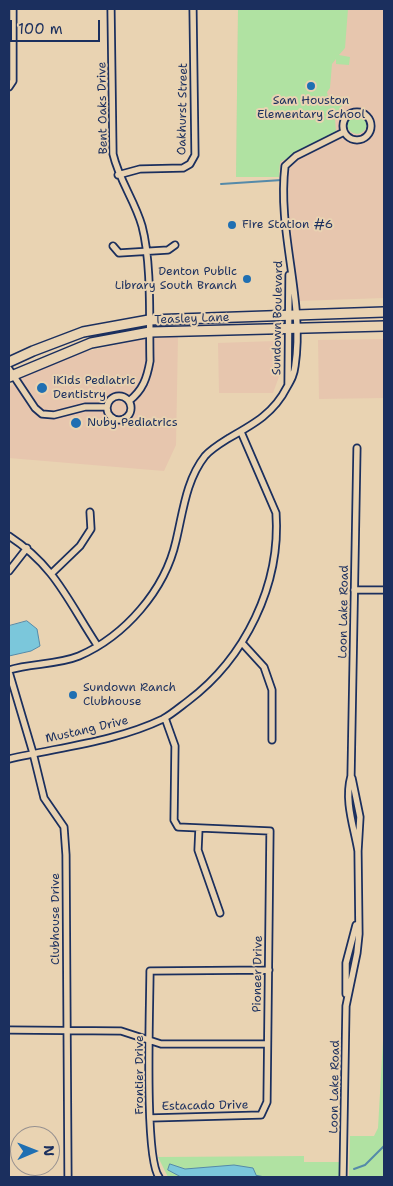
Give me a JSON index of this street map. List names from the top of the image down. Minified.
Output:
{"streets":{"main road":["Teasley Lane"],"street":["Bent Oaks Drive","Oakhurst Street","Sundown Boulevard","Loon Lake Road","Mustang Drive","Clubhouse Drive","Pioneer Drive","Frontier Drive","Estacado Drive"]},"crossings":[["Bent Oaks Drive","Oakhurst Street"],["Bent Oaks Drive","Teasley Lane"],["Sundown Boulevard","Teasley Lane"],["Sundown Boulevard","Mustang Drive"],["Sundown Boulevard","Clubhouse Drive"],["Mustang Drive","Clubhouse Drive"],["Pioneer Drive","Frontier Drive"],["Pioneer Drive","Estacado Drive"],["Frontier Drive","Estacado Drive"]],"places":["Sam Houston Elementary School","Fire Station #6","Denton Public Library South Branch","iKids Pediatric Dentistry","Nuby Pediatrics","Sundown Ranch Clubhouse"],"scale_bar":"100 m","north":"right"}
